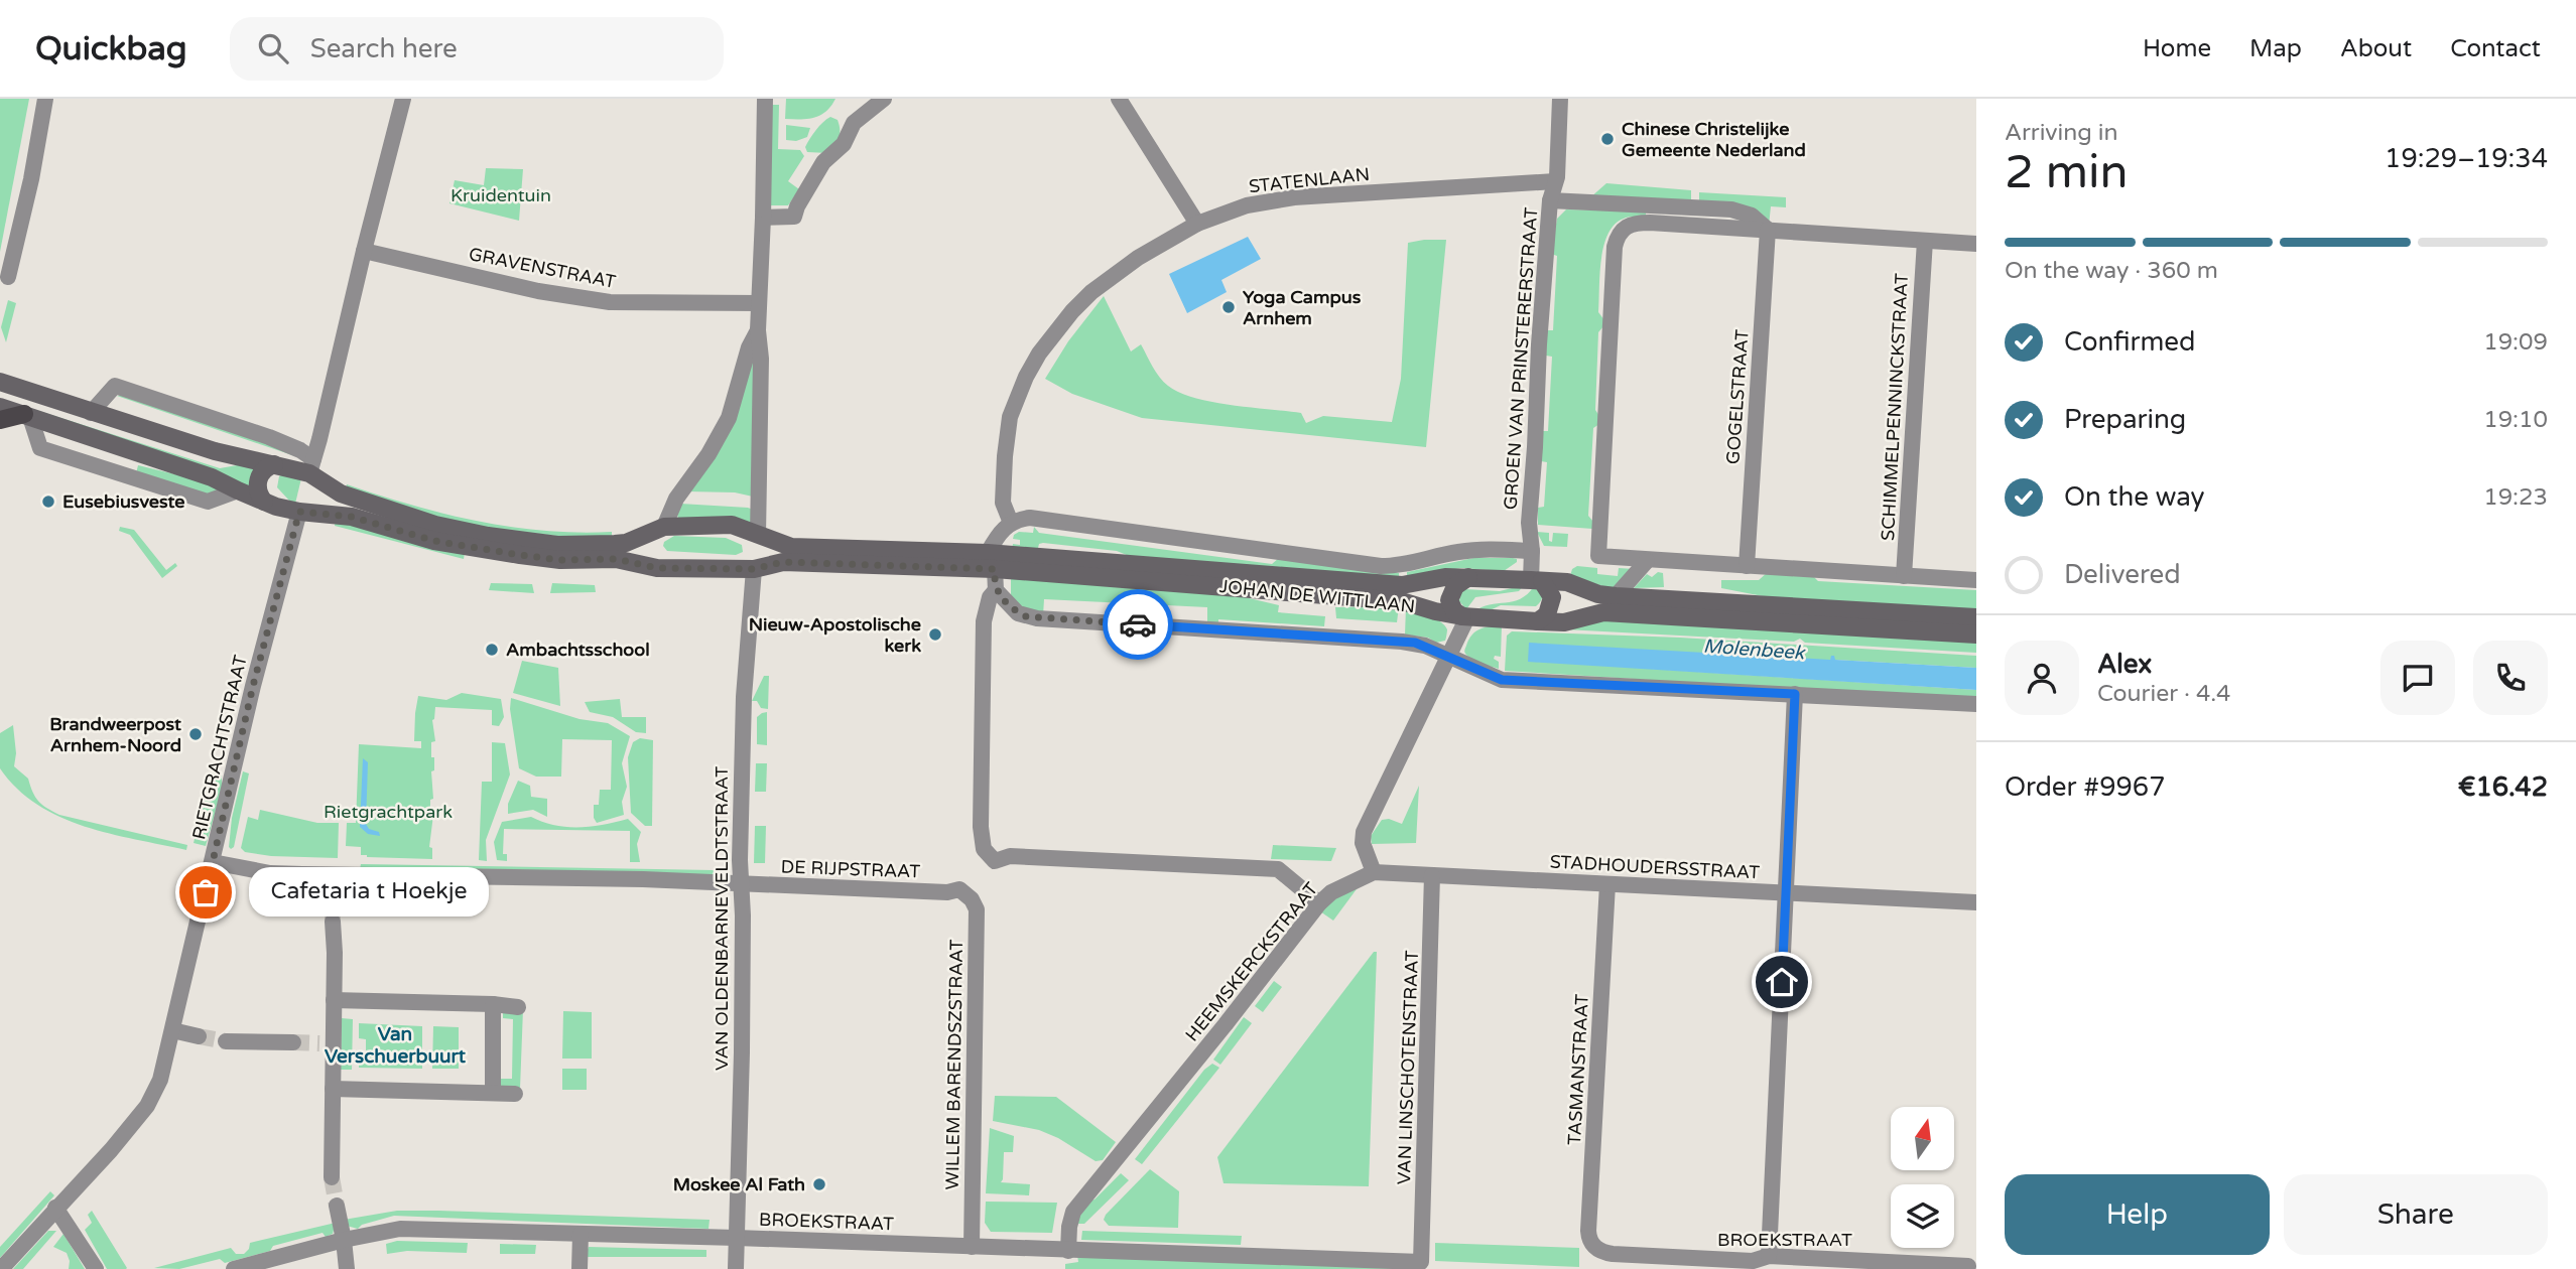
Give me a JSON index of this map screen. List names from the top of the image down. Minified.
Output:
{"streets":{"main road":["JOHAN DE WITTLAAN"],"street":["STATENLAAN","GRAVENSTRAAT","GROEN VAN PRINSTERERSTRAAT","GOGELSTRAAT","SCHIMMELPENNINCKSTRAAT","RIETGRACHTSTRAAT","STADHOUDERSSTRAAT","DE RIJPSTRAAT","VAN OLDENBARNEVELDTSTRAAT","HEEMSKERCKSTRAAT","WILLEM BARENDSZSTRAAT","VAN LINSCHOTENSTRAAT","TASMANSTRAAT","BROEKSTRAAT"]},"crossings":[["STATENLAAN","GROEN VAN PRINSTERERSTRAAT"],["STATENLAAN","JOHAN DE WITTLAAN"],["GROEN VAN PRINSTERERSTRAAT","JOHAN DE WITTLAAN"],["JOHAN DE WITTLAAN","RIETGRACHTSTRAAT"],["JOHAN DE WITTLAAN","VAN OLDENBARNEVELDTSTRAAT"],["RIETGRACHTSTRAAT","DE RIJPSTRAAT"],["STADHOUDERSSTRAAT","HEEMSKERCKSTRAAT"],["STADHOUDERSSTRAAT","VAN LINSCHOTENSTRAAT"],["STADHOUDERSSTRAAT","TASMANSTRAAT"],["DE RIJPSTRAAT","VAN OLDENBARNEVELDTSTRAAT"],["DE RIJPSTRAAT","WILLEM BARENDSZSTRAAT"],["VAN OLDENBARNEVELDTSTRAAT","BROEKSTRAAT"],["HEEMSKERCKSTRAAT","BROEKSTRAAT"],["WILLEM BARENDSZSTRAAT","BROEKSTRAAT"],["VAN LINSCHOTENSTRAAT","BROEKSTRAAT"],["TASMANSTRAAT","BROEKSTRAAT"]],"districts":["Van Verschuerbuurt"],"water":["Molenbeek"],"parks":["Kruidentuin","Rietgrachtpark"],"places":["Chinese Christelijke Gemeente Nederland","Yoga Campus Arnhem","Eusebiusveste","Nieuw-Apostolische kerk","Ambachtsschool","Brandweerpost Arnhem-Noord","Cafetaria t Hoekje","Moskee Al Fath"],"north":"top","page":{"header":"Quickbag","search":"Search here","nav":["Home","Map","About","Contact"],"heading":["2 min","Arriving in","19:29–19:34"],"panel":["Alex","Courier · 4.4","Order #9967","€16.42"],"bar":"On the way · 360 m","list":[["Confirmed","19:09"],["Preparing","19:10"],["On the way","19:23"],"Delivered"],"bubble":"Cafetaria t Hoekje","buttons":["Help","Share"]}}
